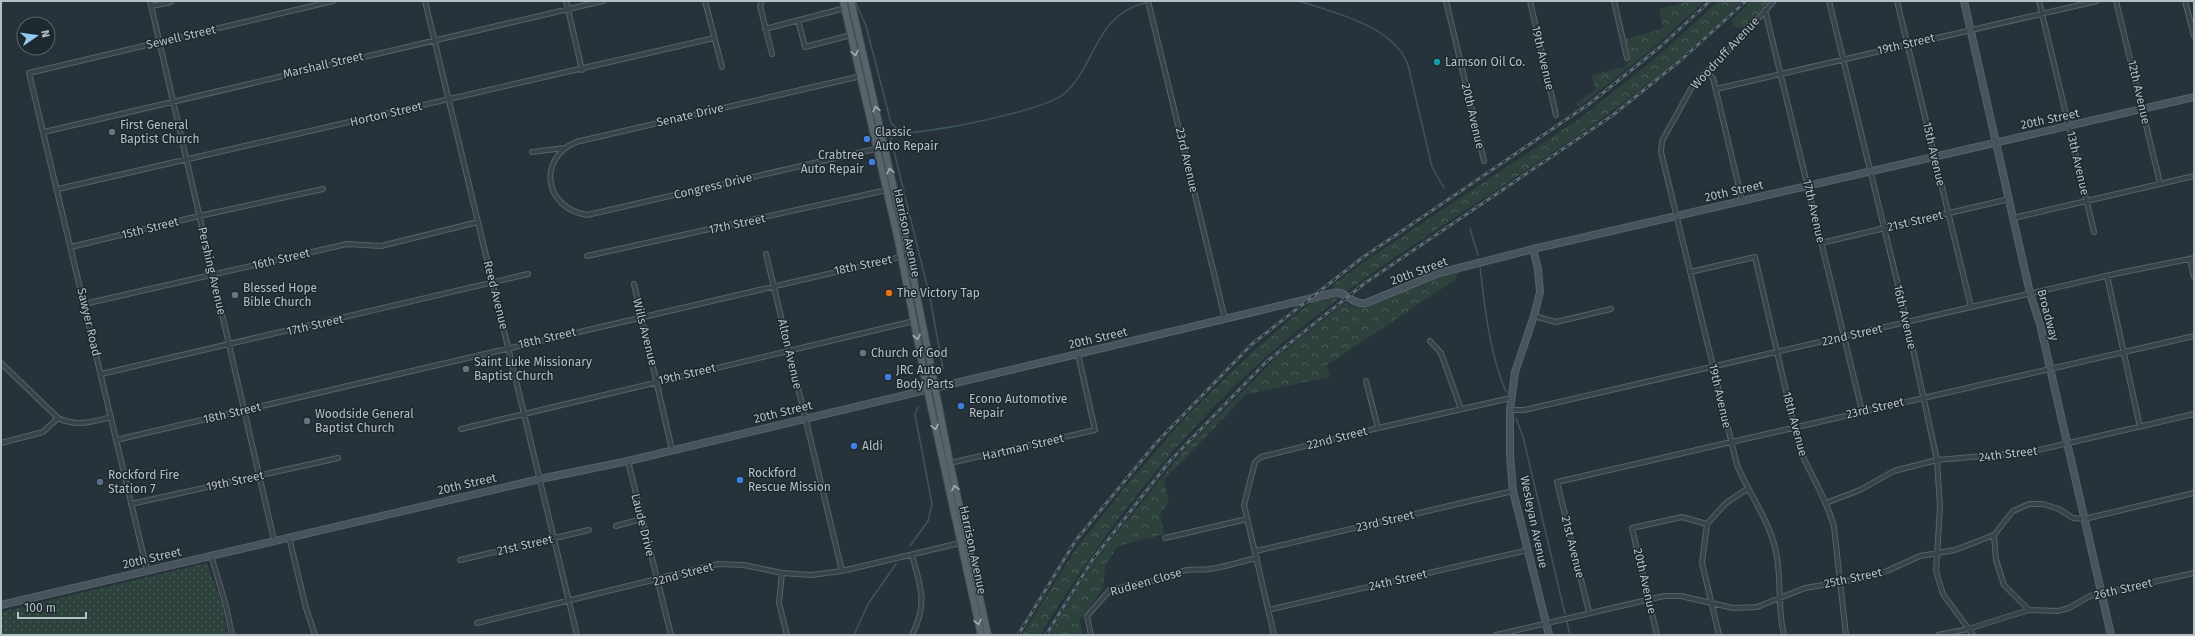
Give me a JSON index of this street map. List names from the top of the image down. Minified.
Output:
{"streets":{"main road":["Harrison Avenue"],"street":["Sewell Street","19th Street","Woodruff Avenue","19th Avenue","Marshall Street","12th Avenue","Horton Street","Senate Drive","20th Avenue","20th Street","15th Avenue","23rd Avenue","13th Avenue","Congress Drive","17th Avenue","21st Street","17th Street","15th Street","16th Street","18th Street","Pershing Avenue","Reed Avenue","Broadway","16th Avenue","Sawyer Road","Wills Avenue","22nd Street","Alton Avenue","23rd Street","18th Avenue","Hartman Street","24th Street","Wesleyan Avenue","Laude Drive","21st Avenue","25th Street","Rudeen Close","26th Street"]},"crossings":[["Sewell Street","Pershing Avenue"],["Sewell Street","Sawyer Road"],["19th Street","15th Avenue"],["19th Street","13th Avenue"],["19th Street","17th Avenue"],["19th Street","Harrison Avenue"],["19th Street","Pershing Avenue"],["19th Street","Reed Avenue"],["19th Street","Broadway"],["19th Street","16th Avenue"],["19th Street","Sawyer Road"],["19th Street","Wills Avenue"],["19th Street","Alton Avenue"],["Woodruff Avenue","19th Avenue"],["Woodruff Avenue","17th Avenue"],["19th Avenue","20th Street"],["19th Avenue","22nd Street"],["19th Avenue","23rd Street"],["19th Avenue","18th Avenue"],["19th Avenue","25th Street"],["Marshall Street","Pershing Avenue"],["Marshall Street","Reed Avenue"],["Marshall Street","Sawyer Road"],["12th Avenue","20th Street"],["Horton Street","Pershing Avenue"],["Horton Street","Reed Avenue"],["Horton Street","Sawyer Road"],["Senate Drive","Congress Drive"],["Senate Drive","Harrison Avenue"],["20th Avenue","25th Street"],["20th Street","15th Avenue"],["20th Street","23rd Avenue"],["20th Street","13th Avenue"],["20th Street","17th Avenue"],["20th Street","Harrison Avenue"],["20th Street","Pershing Avenue"],["20th Street","Reed Avenue"],["20th Street","Broadway"],["20th Street","16th Avenue"],["20th Street","Sawyer Road"],["20th Street","Wills Avenue"],["20th Street","Alton Avenue"],["20th Street","Hartman Street"],["20th Street","Wesleyan Avenue"],["20th Street","Laude Drive"],["15th Avenue","21st Street"],["15th Avenue","22nd Street"],["Congress Drive","Harrison Avenue"],["17th Avenue","21st Street"],["17th Avenue","22nd Street"],["17th Avenue","23rd Street"],["21st Street","Reed Avenue"],["21st Street","Broadway"],["21st Street","16th Avenue"],["17th Street","Harrison Avenue"],["17th Street","Pershing Avenue"],["17th Street","Reed Avenue"],["17th Street","Sawyer Road"],["15th Street","Pershing Avenue"],["15th Street","Sawyer Road"],["Harrison Avenue","18th Street"],["Harrison Avenue","22nd Street"],["Harrison Avenue","Hartman Street"],["16th Street","Pershing Avenue"],["16th Street","Reed Avenue"],["16th Street","Sawyer Road"],["18th Street","Pershing Avenue"],["18th Street","Reed Avenue"],["18th Street","Sawyer Road"],["18th Street","Wills Avenue"],["18th Street","Alton Avenue"],["Reed Avenue","22nd Street"],["Broadway","22nd Street"],["Broadway","23rd Street"],["Broadway","24th Street"],["Broadway","25th Street"],["Broadway","26th Street"],["16th Avenue","22nd Street"],["16th Avenue","23rd Street"],["16th Avenue","24th Street"],["16th Avenue","25th Street"],["16th Avenue","26th Street"],["22nd Street","Alton Avenue"],["22nd Street","23rd Street"],["22nd Street","18th Avenue"],["22nd Street","24th Street"],["22nd Street","Wesleyan Avenue"],["22nd Street","Laude Drive"],["22nd Street","Rudeen Close"],["23rd Street","18th Avenue"],["23rd Street","Wesleyan Avenue"],["23rd Street","21st Avenue"],["18th Avenue","24th Street"],["18th Avenue","25th Street"],["24th Street","Wesleyan Avenue"],["Wesleyan Avenue","25th Street"],["21st Avenue","25th Street"],["25th Street","26th Street"]],"places":["Lamson Oil Co.","First General Baptist Church","Classic Auto Repair","Crabtree Auto Repair","The Victory Tap","Blessed Hope Bible Church","Church of God","Saint Luke Missionary Baptist Church","JRC Auto Body Parts","Econo Automotive Repair","Woodside General Baptist Church","Aldi","Rockford Rescue Mission","Rockford Fire Station 7"],"scale_bar":"100 m","north":"right"}
